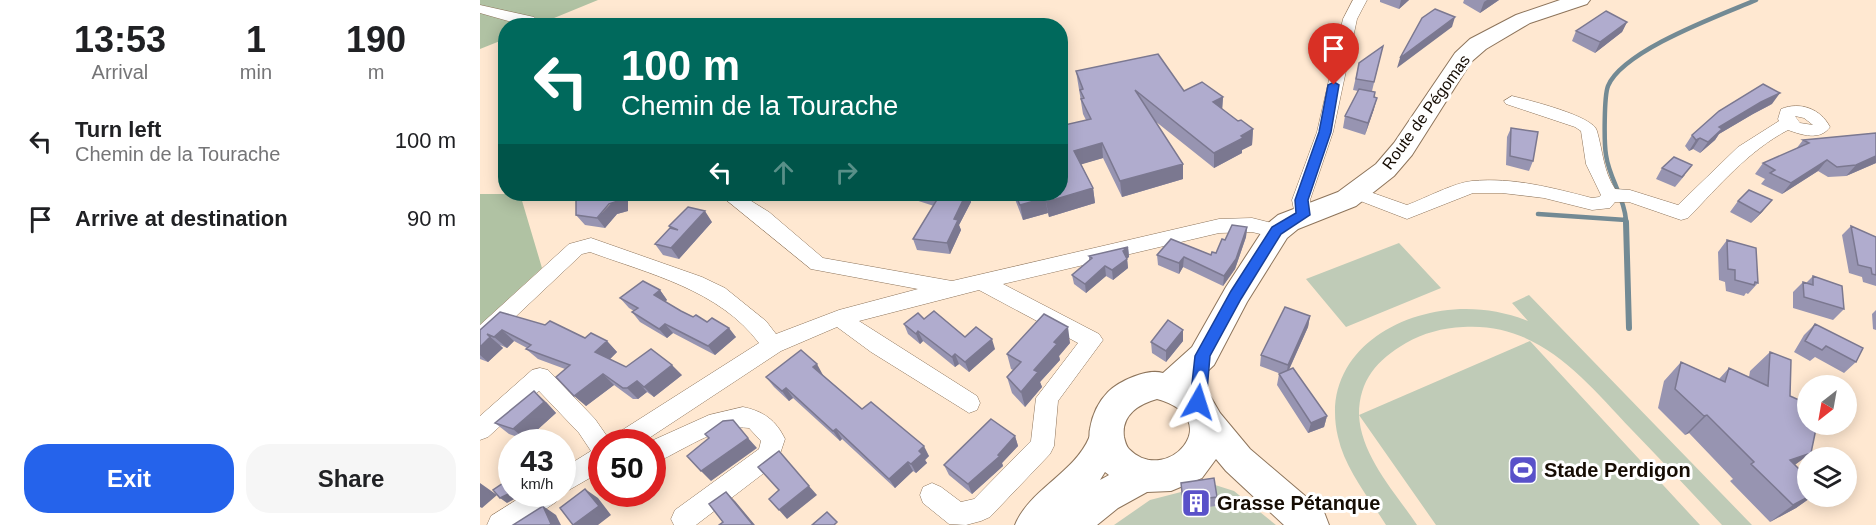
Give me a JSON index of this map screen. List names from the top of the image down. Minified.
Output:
{"streets":{"main road":["Route de Pégomas"]},"places":{"sports":["Stade Perdigon"],"building":["Grasse Pétanque"]},"north":"bottom left","page":{"eta":["13:53","Arrival","1","min","190","m"],"turn":["100 m","Chemin de la Tourache"],"list":[{"name":"Turn left","note":"Chemin de la Tourache","value":"100 m"},{"name":"Arrive at destination","value":"90 m"}],"speed":"43 km/h","limit":"50","buttons":["Exit","Share"]}}
